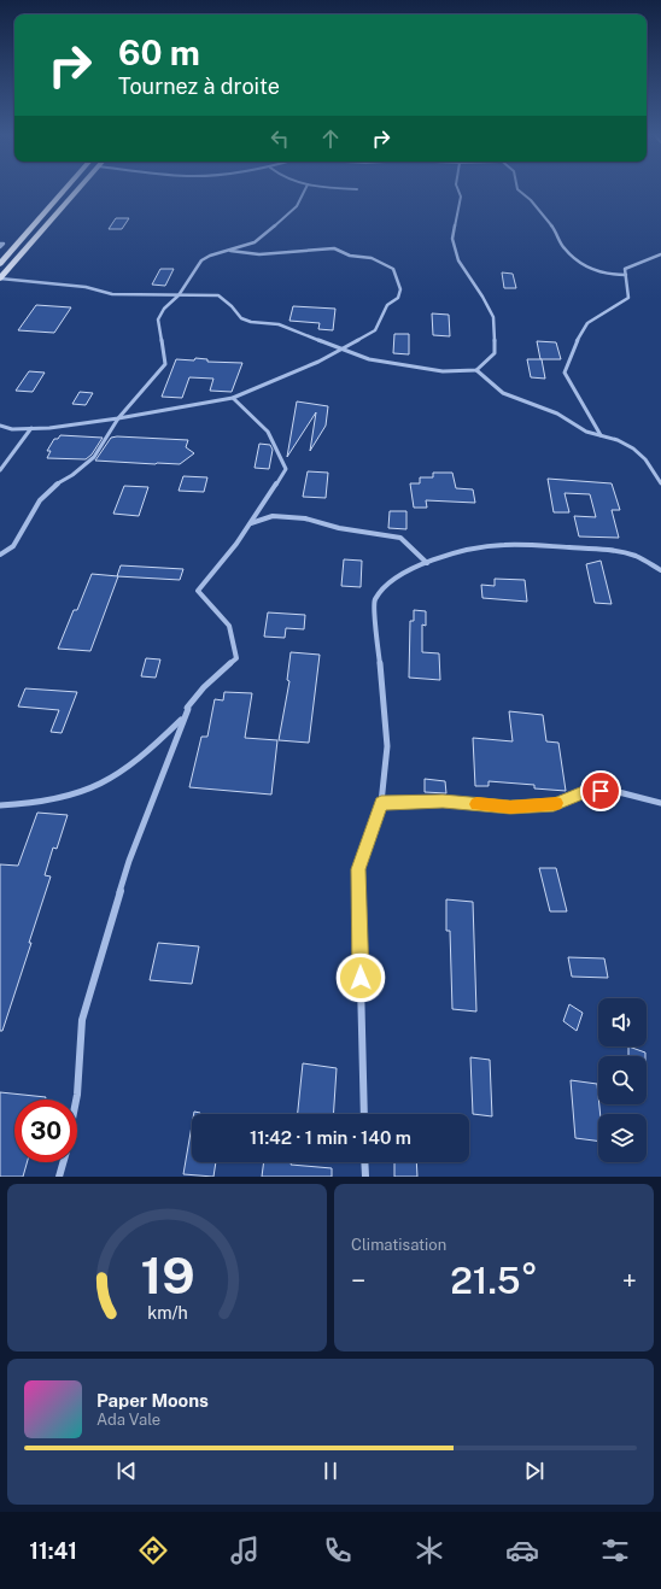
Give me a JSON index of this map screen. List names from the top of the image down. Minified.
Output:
{"page":{"turn":["60 m","Tournez à droite"],"limit":"30","trip":"11:42 · 1 min · 140 m","tile":"Climatisation","heat":["−","21.5°","+"],"song":["Paper Moons","Ada Vale"],"tabs":"11:41","gauge":["19","km/h"]}}
